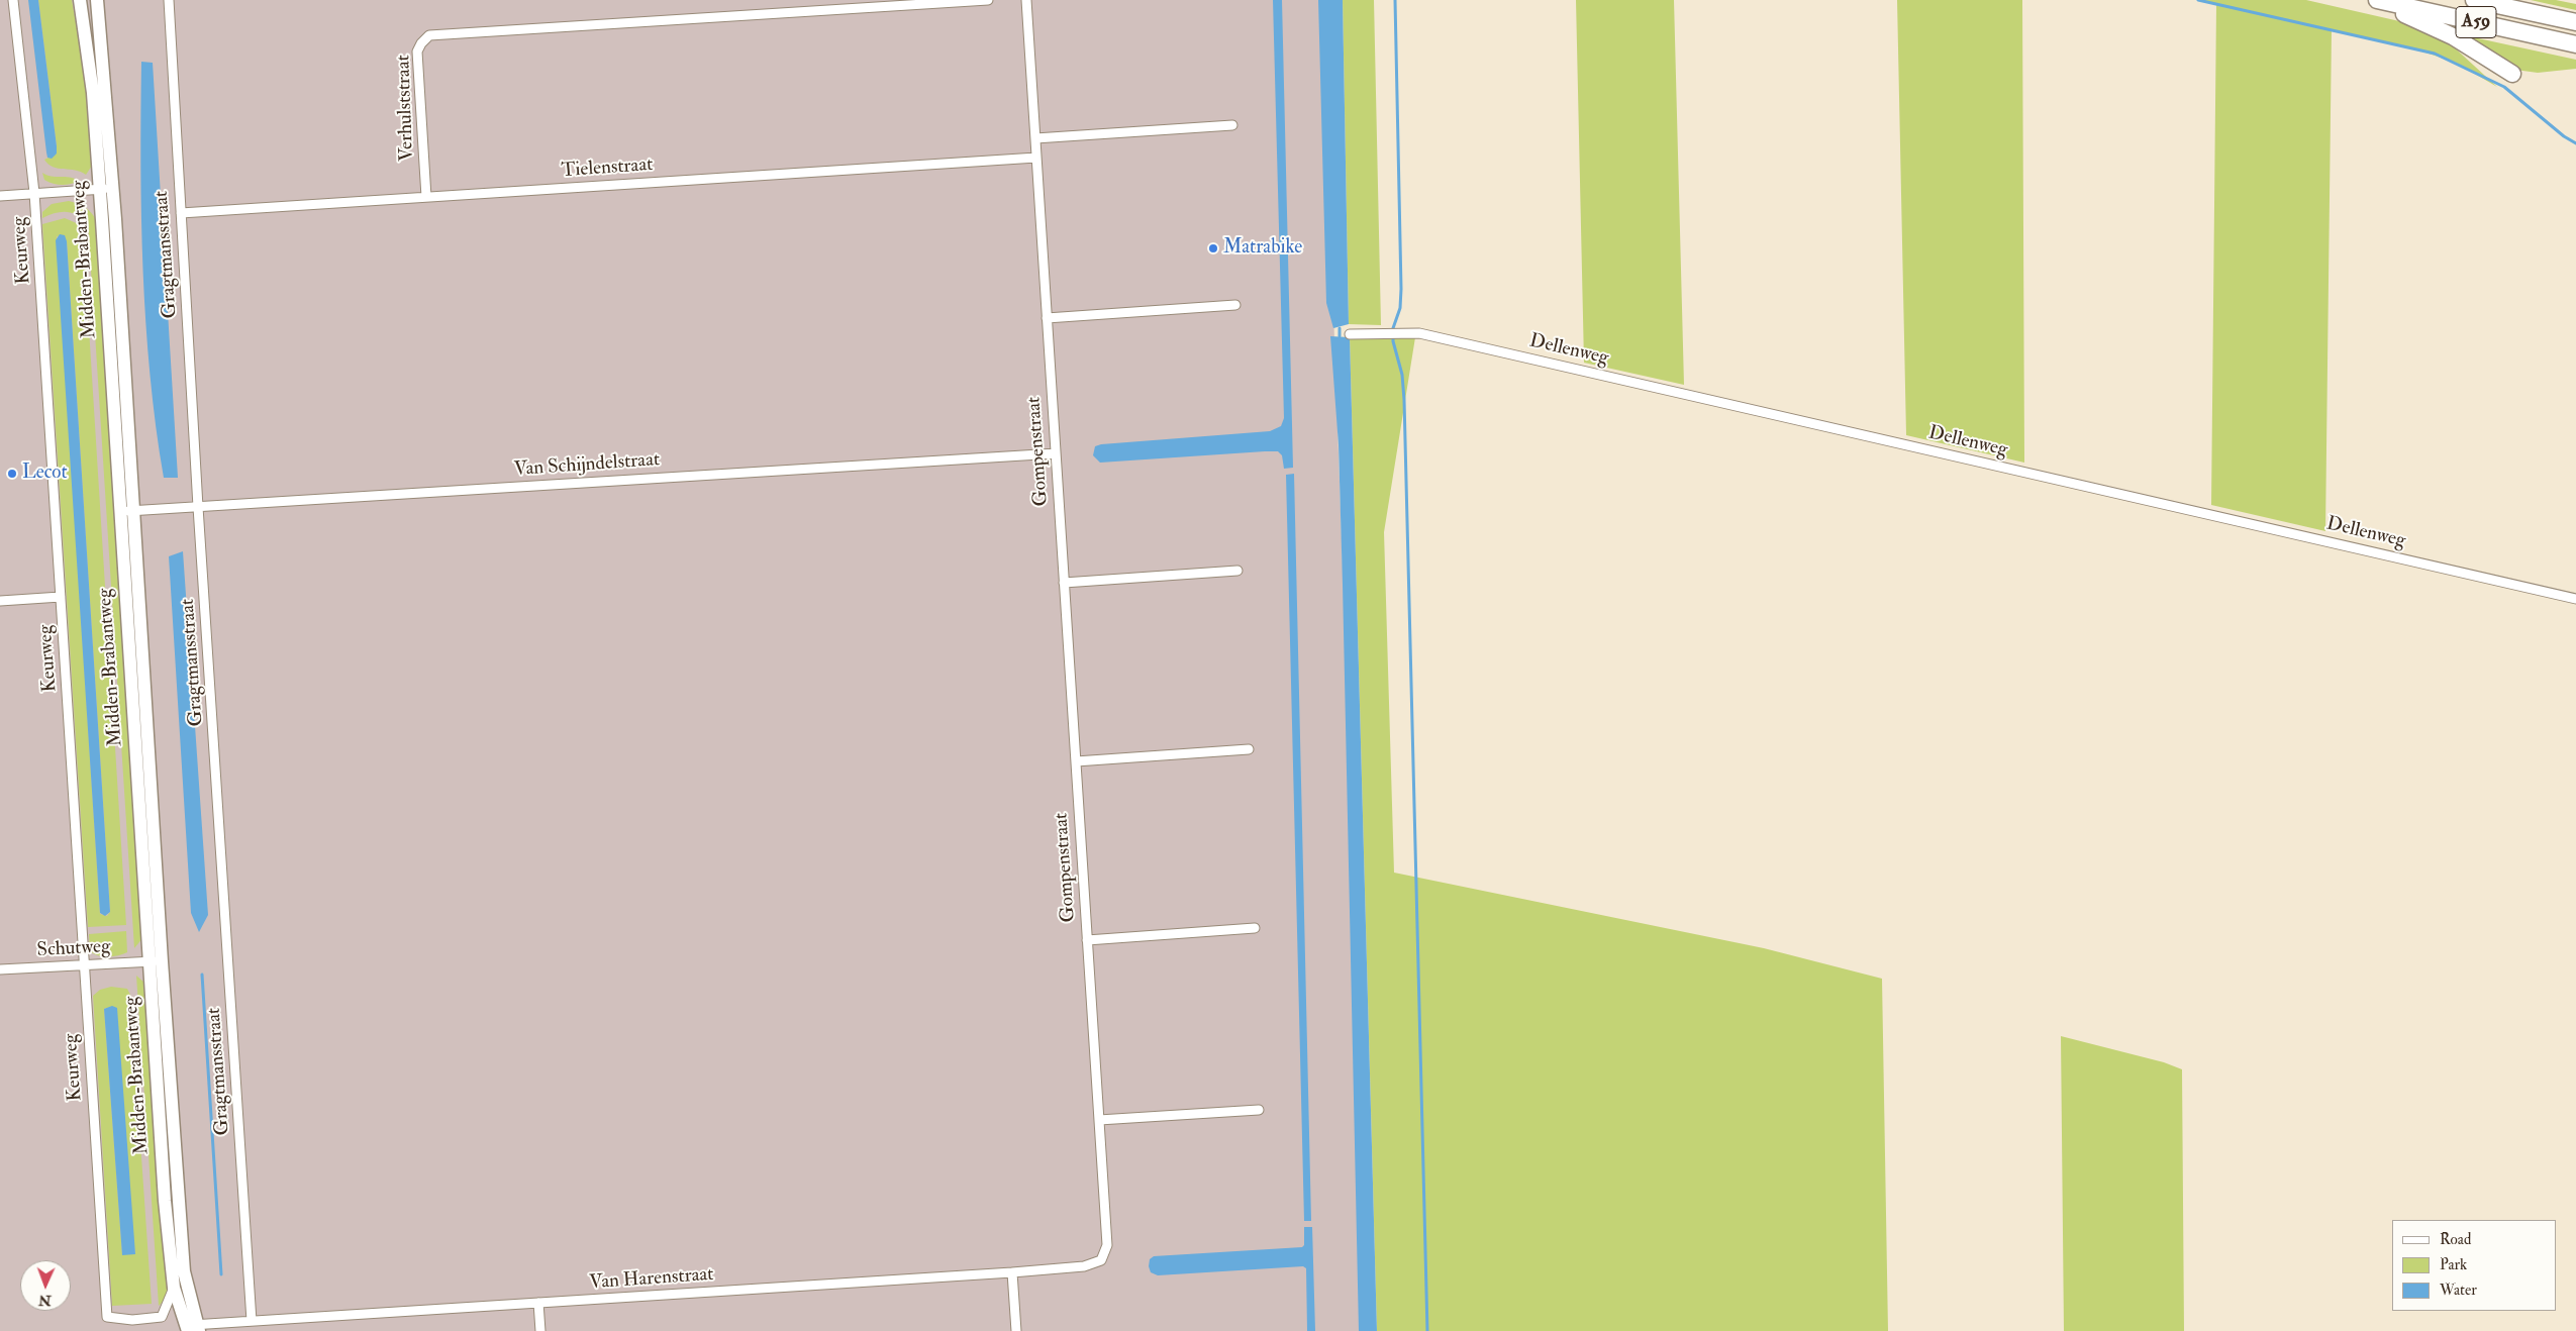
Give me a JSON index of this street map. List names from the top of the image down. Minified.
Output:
{"streets":{"highway":["A59"],"street":["Verhulststraat","Tielenstraat","Keurweg","Gragtmansstraat","Midden-Brabantweg","Dellenweg","Gompenstraat","Van Schijndelstraat","Schutweg","Van Harenstraat"]},"crossings":[["Verhulststraat","Tielenstraat"],["Tielenstraat","Gragtmansstraat"],["Tielenstraat","Gompenstraat"],["Keurweg","Midden-Brabantweg"],["Keurweg","Schutweg"],["Gragtmansstraat","Van Schijndelstraat"],["Gragtmansstraat","Van Harenstraat"],["Midden-Brabantweg","Van Schijndelstraat"],["Midden-Brabantweg","Schutweg"],["Midden-Brabantweg","Van Harenstraat"],["Gompenstraat","Van Schijndelstraat"],["Gompenstraat","Van Harenstraat"]],"places":["Matrabike","Lecot"],"legend":["Road","Park","Water"],"north":"bottom"}
